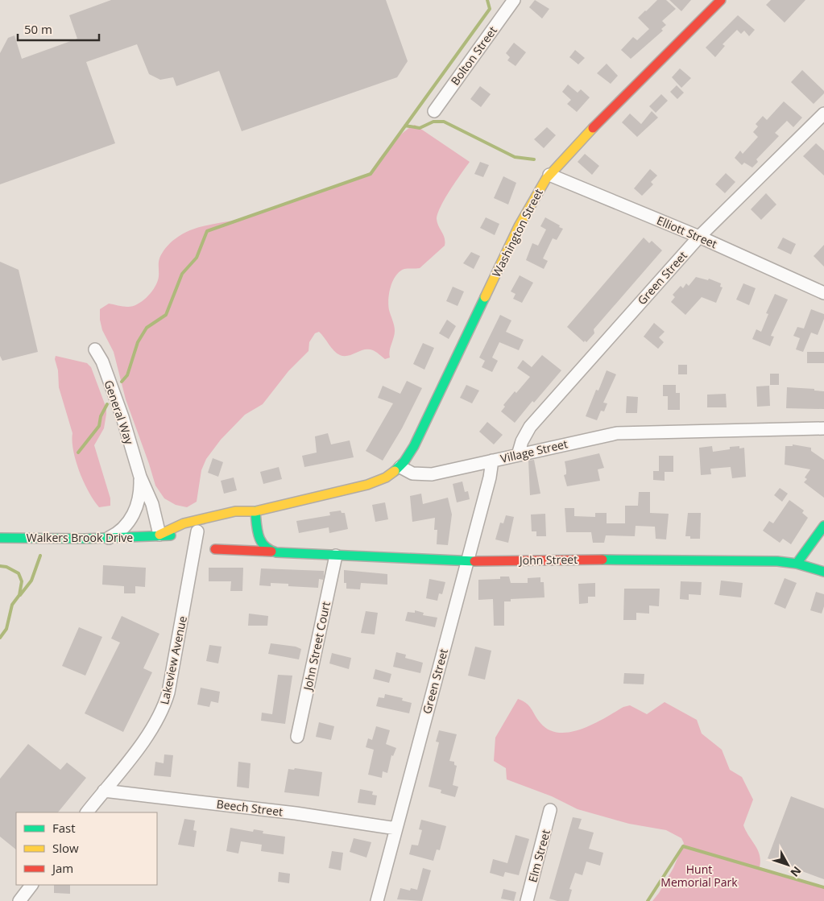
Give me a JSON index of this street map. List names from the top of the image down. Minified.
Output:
{"streets":{"street":["Bolton Street","Elliott Street","Washington Street","Green Street","General Way","Village Street","Walkers Brook Drive","John Street","John Street Court","Lakeview Avenue","Beech Street","Elm Street"]},"crossings":[["Elliott Street","Washington Street"],["Elliott Street","Green Street"],["Washington Street","Village Street"],["Green Street","Village Street"],["Green Street","John Street"],["Green Street","Beech Street"],["General Way","Walkers Brook Drive"],["John Street","John Street Court"],["Lakeview Avenue","Beech Street"]],"parks":["Hunt Memorial Park"],"legend":["Fast","Slow","Jam"],"scale_bar":"50 m","north":"bottom right"}
